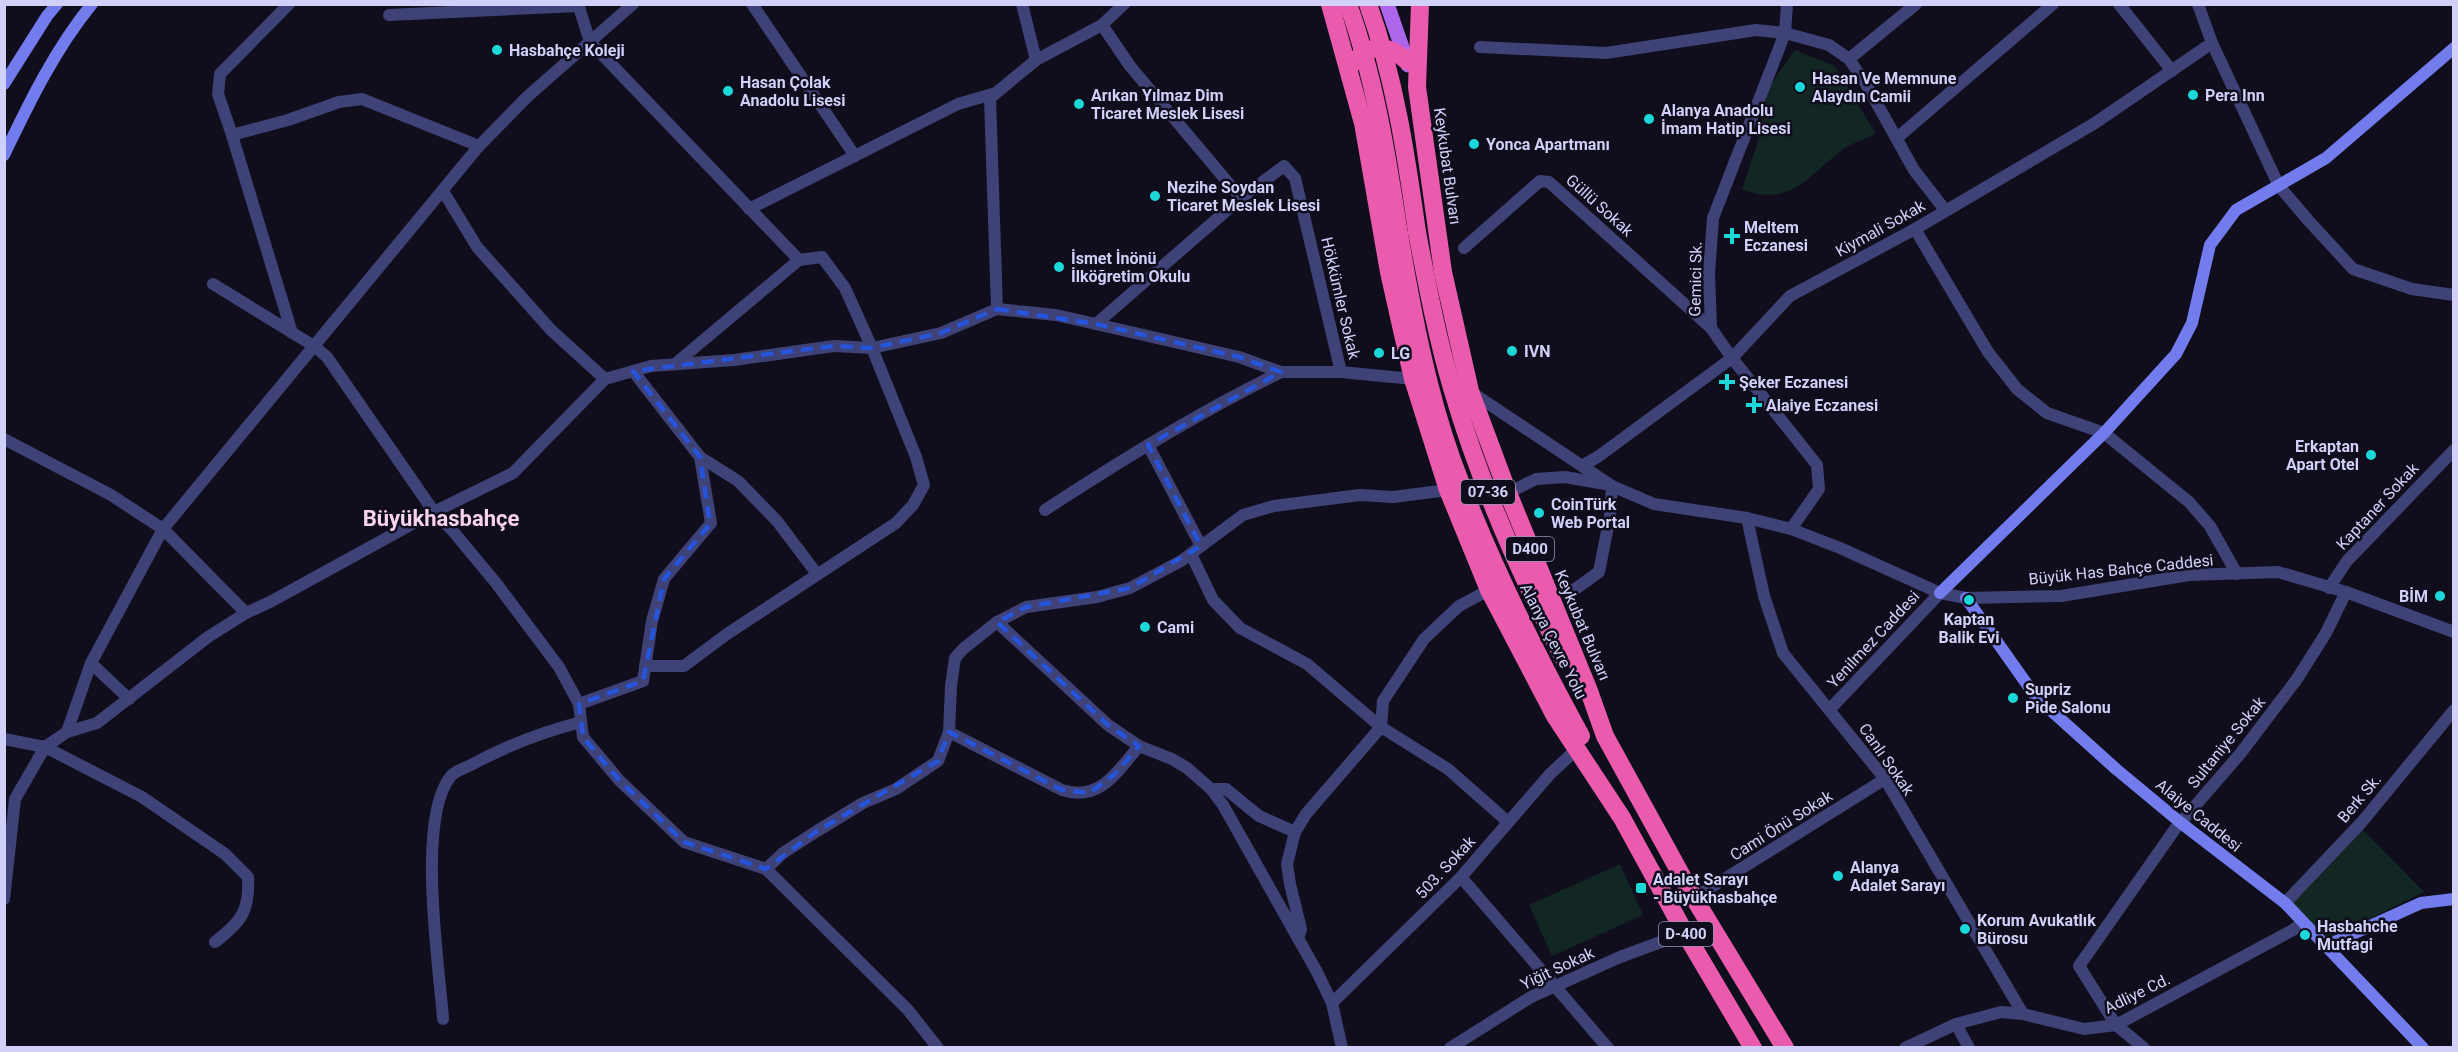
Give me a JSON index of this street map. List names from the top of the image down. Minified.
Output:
{"streets":{"highway":["Keykubat Bulvarı","07-36","D400","Alanya Çevre Yolu","D-400"],"street":["Güllü Sokak","Kiymali Sokak","Gemici Sk.","Hökkümler Sokak","Kaptaner Sokak","Büyük Has Bahçe Caddesi","Yenilmez Caddesi","Sultaniye Sokak","Canlı Sokak","Berk Sk.","Alaiye Caddesi","Cami Önü Sokak","503. Sokak","Yiğit Sokak","Adliye Cd."]},"crossings":[["Keykubat Bulvarı","Büyük Has Bahçe Caddesi"],["Keykubat Bulvarı","Alanya Çevre Yolu"],["Keykubat Bulvarı","Cami Önü Sokak"],["Güllü Sokak","Gemici Sk."],["Kiymali Sokak","Gemici Sk."],["Kiymali Sokak","Büyük Has Bahçe Caddesi"],["Gemici Sk.","Büyük Has Bahçe Caddesi"],["07-36","Alanya Çevre Yolu"],["Kaptaner Sokak","Büyük Has Bahçe Caddesi"],["Büyük Has Bahçe Caddesi","Yenilmez Caddesi"],["Büyük Has Bahçe Caddesi","Sultaniye Sokak"],["Büyük Has Bahçe Caddesi","Canlı Sokak"],["Büyük Has Bahçe Caddesi","Alaiye Caddesi"],["Yenilmez Caddesi","Canlı Sokak"],["Alanya Çevre Yolu","D-400"],["Sultaniye Sokak","Alaiye Caddesi"],["Sultaniye Sokak","Adliye Cd."],["Canlı Sokak","Cami Önü Sokak"],["Canlı Sokak","Adliye Cd."],["Berk Sk.","Alaiye Caddesi"],["Alaiye Caddesi","Adliye Cd."],["D-400","Yiğit Sokak"]],"districts":["Büyükhasbahçe"],"places":{"other":["Hasbahçe Koleji","Hasan Ve Memnune Alaydın Camii","Hasan Çolak Anadolu Lisesi","Pera Inn","Arıkan Yılmaz Dim Ticaret Meslek Lisesi","Alanya Anadolu İmam Hatip Lisesi","Yonca Apartmanı","Nezihe Soydan Ticaret Meslek Lisesi","İsmet İnönü İlköğretim Okulu","IVN","LG","Erkaptan Apart Otel","CoinTürk Web Portal","BİM","Kaptan Balik Evi","Cami","Supriz Pide Salonu","Alanya Adalet Sarayı","Korum Avukatlık Bürosu","Hasbahche Mutfagi"],"health":["Meltem Eczanesi","Şeker Eczanesi","Alaiye Eczanesi"],"transit":["Adalet Sarayı - Büyükhasbahçe"]}}
